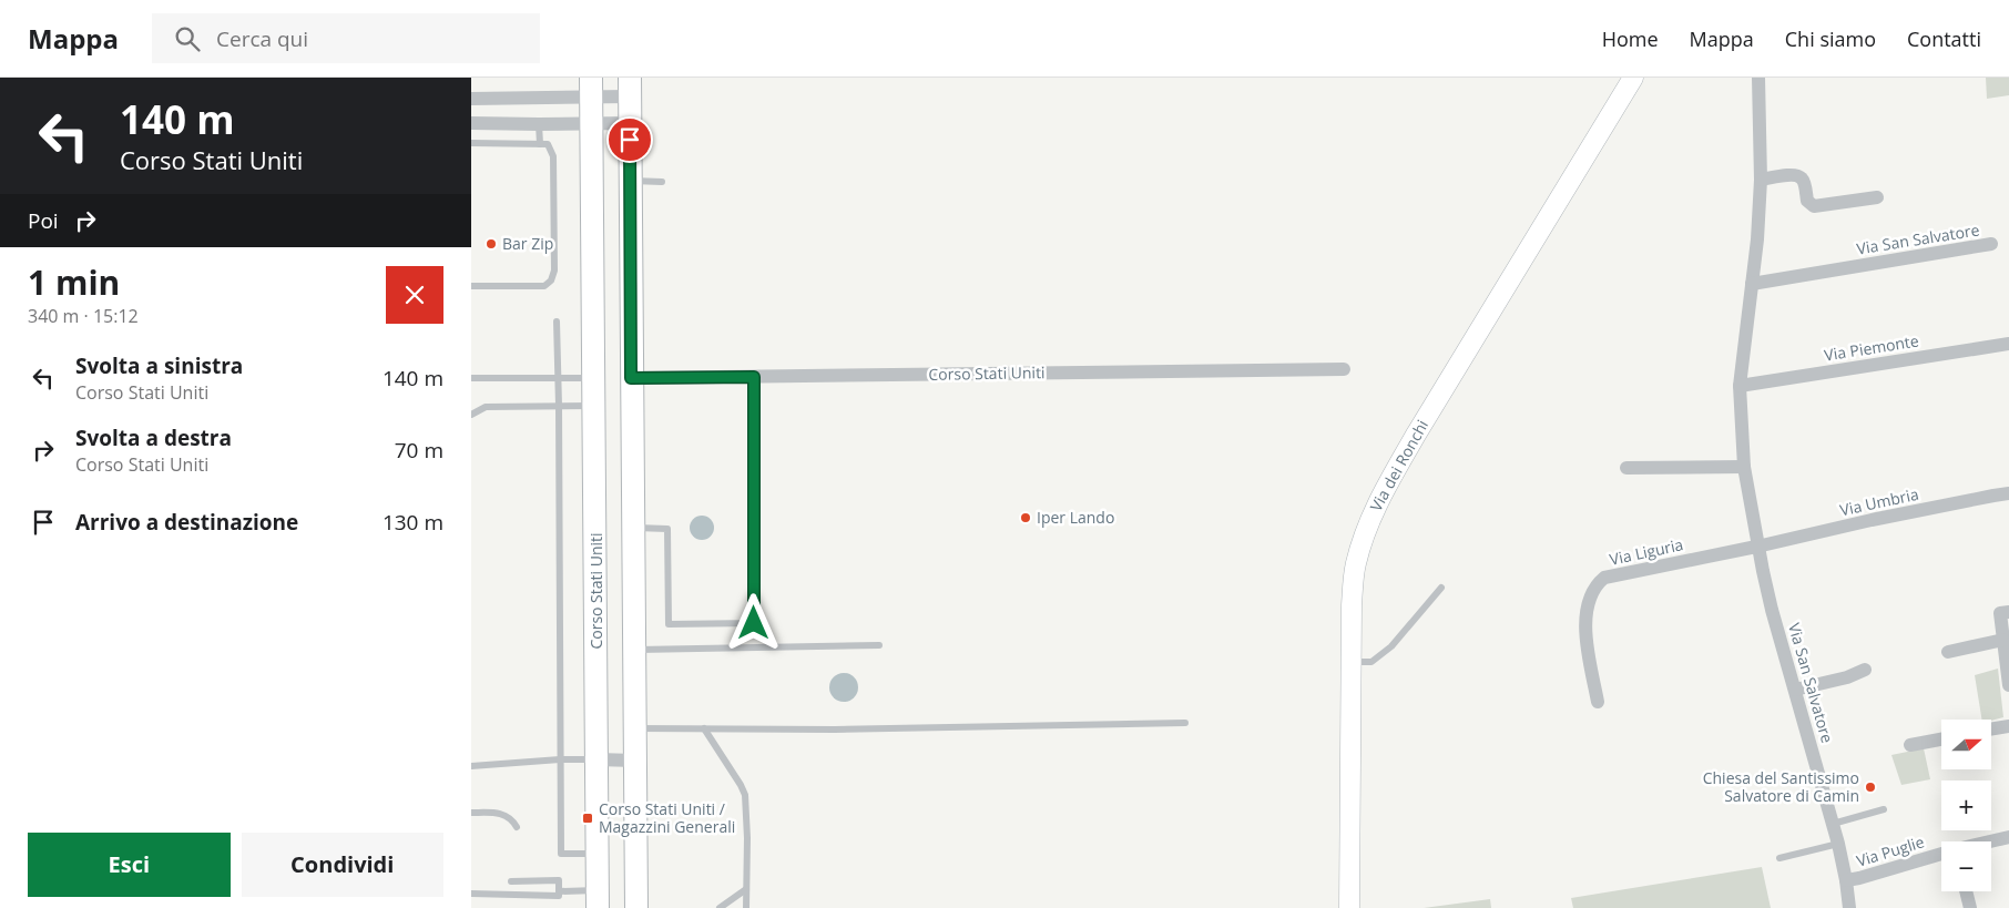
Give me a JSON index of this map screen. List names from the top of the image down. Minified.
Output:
{"streets":{"main road":["Corso Stati Uniti"],"street":["Via San Salvatore","Via Piemonte","Via dei Ronchi","Via Umbria","Via Liguria","Via Puglie"]},"crossings":[["Via San Salvatore","Via Piemonte"],["Via San Salvatore","Via Umbria"],["Via San Salvatore","Via Liguria"],["Via San Salvatore","Via Puglie"],["Via Umbria","Via Liguria"]],"places":{"other":["Bar Zip","Iper Lando","Chiesa del Santissimo Salvatore di Camin"],"transit":["Corso Stati Uniti / Magazzini Generali"]},"north":"right","page":{"header":"Mappa","search":"Cerca qui","nav":["Home","Mappa","Chi siamo","Contatti"],"turn":["140 m","Corso Stati Uniti"],"then":"Poi","heading":["1 min","340 m · 15:12"],"list":[{"name":"Svolta a sinistra","note":"Corso Stati Uniti","value":"140 m"},{"name":"Svolta a destra","note":"Corso Stati Uniti","value":"70 m"},{"name":"Arrivo a destinazione","value":"130 m"}],"map_buttons":["+","−"],"buttons":["Esci","Condividi"]}}
